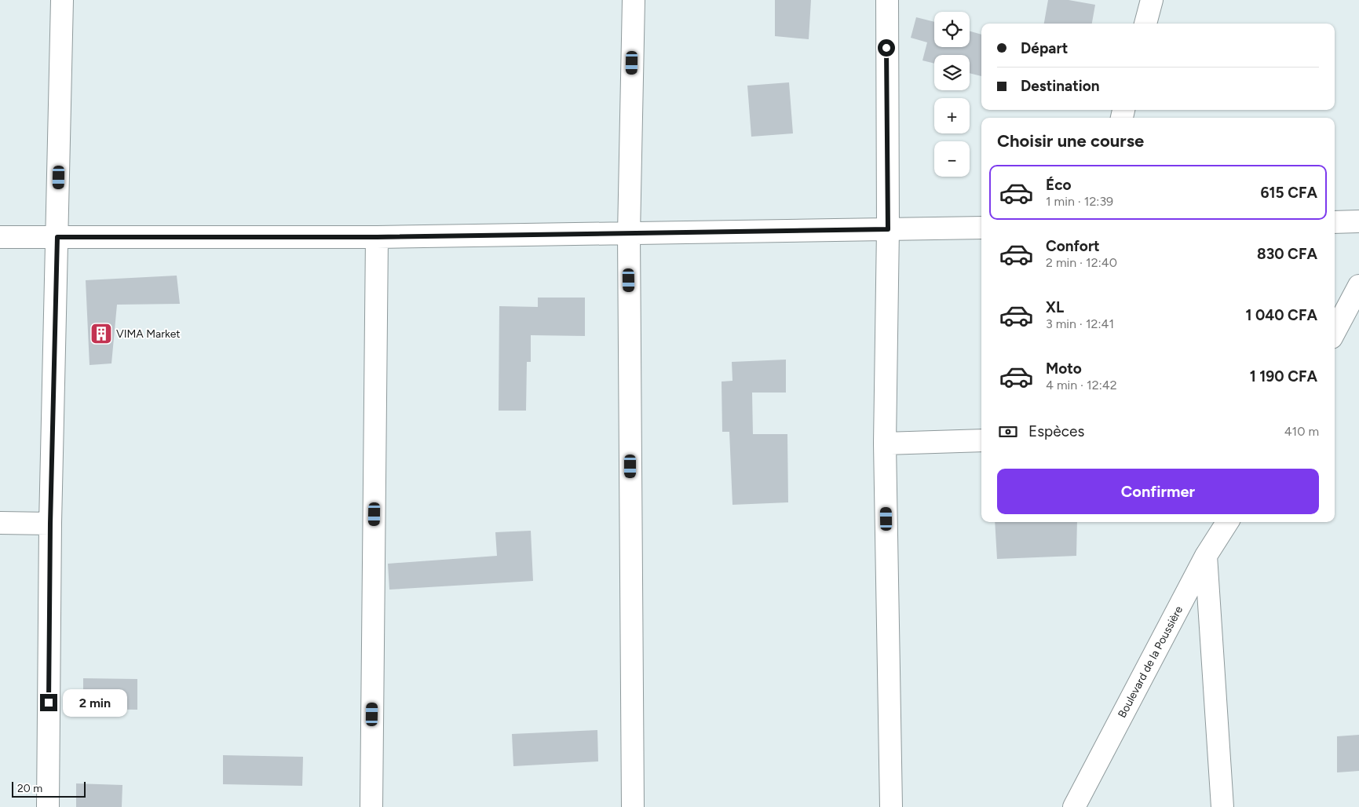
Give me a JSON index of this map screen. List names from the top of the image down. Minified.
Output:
{"streets":{"street":["Boulevard de la Poussière"]},"places":{"building":["VIMA Market"]},"scale_bar":"20 m","page":{"map_buttons":["+","−"],"banner":["Départ","Destination"],"heading":"Choisir une course","list":[{"name":"Éco","note":"1 min · 12:39","value":"615 CFA"},{"name":"Confort","note":"2 min · 12:40","value":"830 CFA"},{"name":"XL","note":"3 min · 12:41","value":"1 040 CFA"},{"name":"Moto","note":"4 min · 12:42","value":"1 190 CFA"}],"pay":["Espèces","410 m"],"buttons":"Confirmer","bubble":"2 min","scale":"20 m"}}
